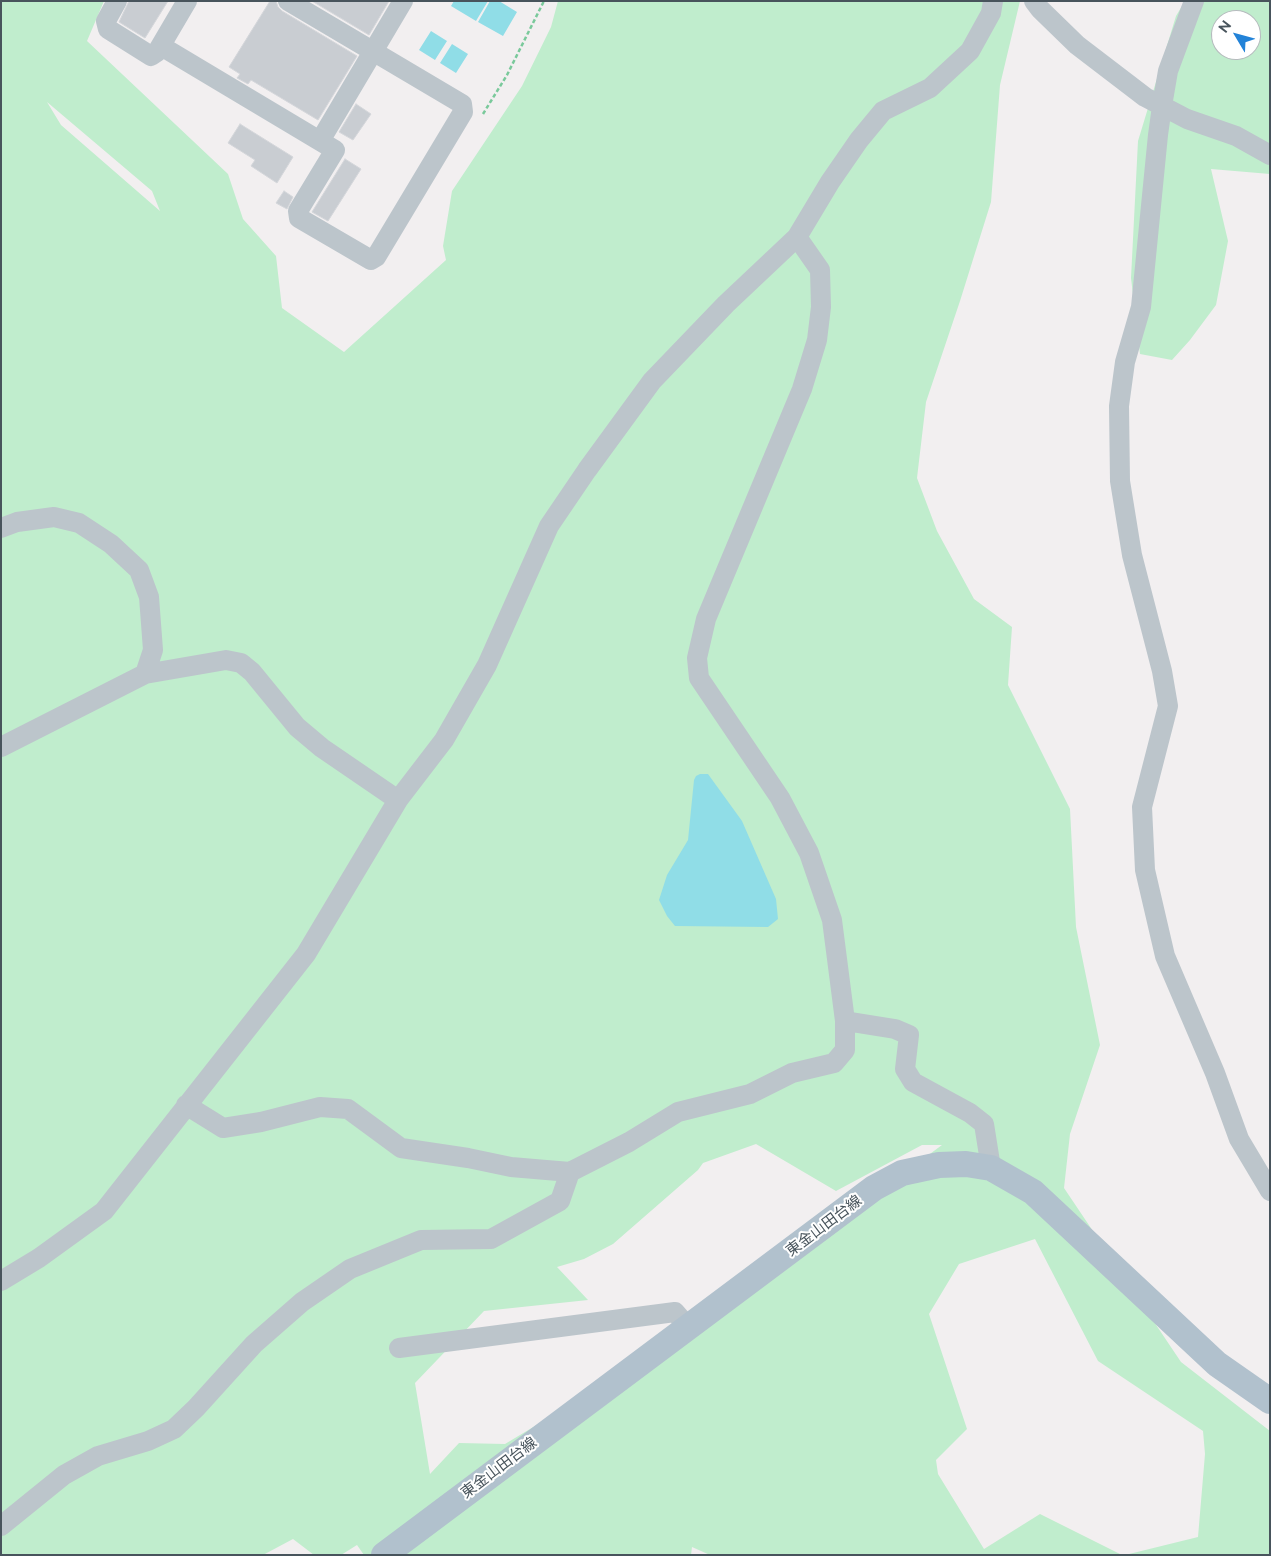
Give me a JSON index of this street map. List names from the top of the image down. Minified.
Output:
{"streets":{"main road":["東金山田台線"]},"north":"top left"}
